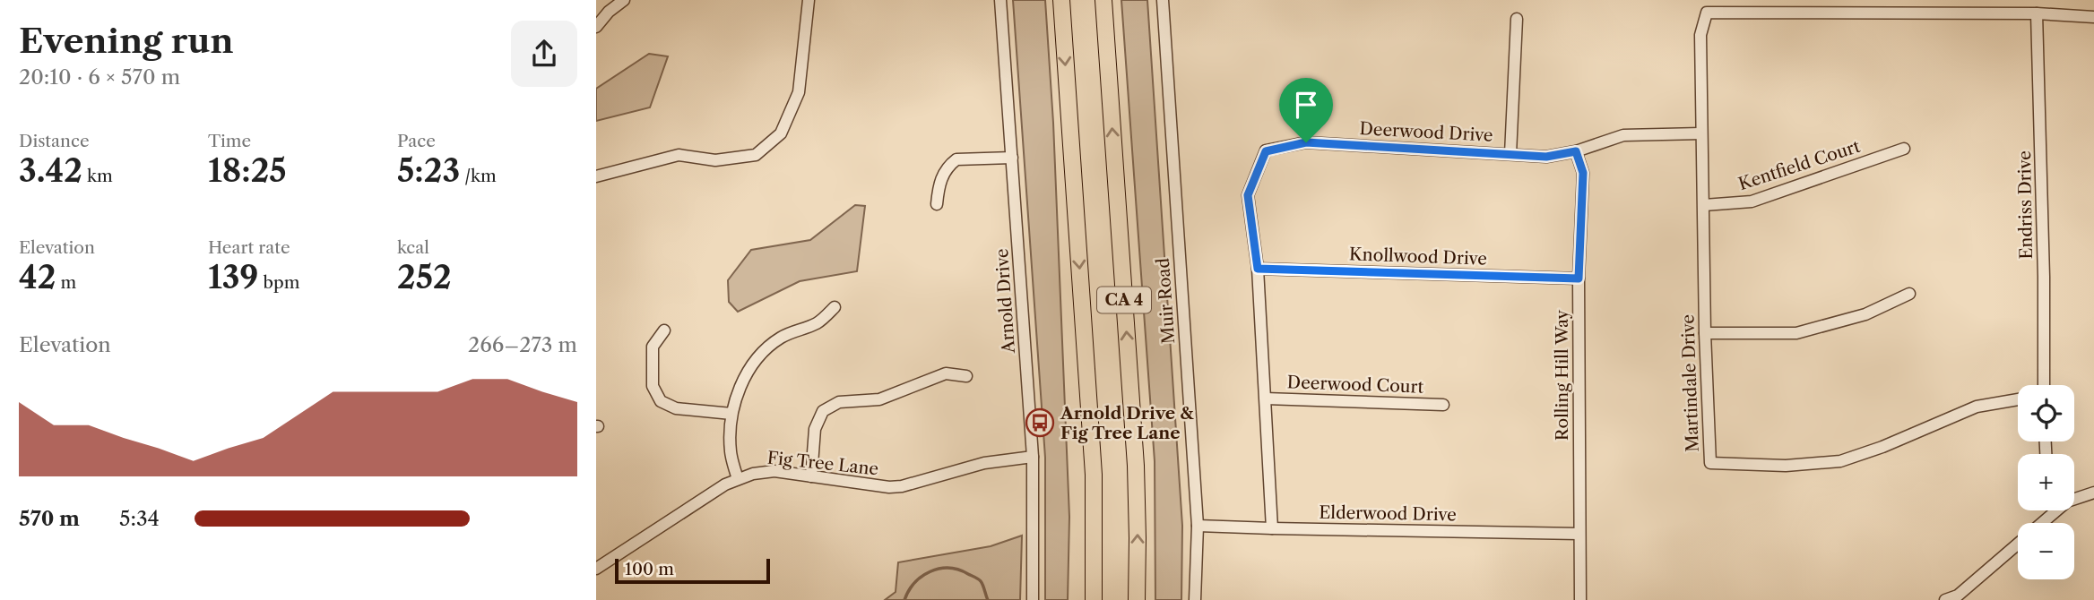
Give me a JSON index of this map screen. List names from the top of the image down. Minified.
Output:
{"streets":{"highway":["CA 4"],"street":["Deerwood Drive","Kentfield Court","Endriss Drive","Knollwood Drive","Arnold Drive","Muir Road","Rolling Hill Way","Martindale Drive","Deerwood Court","Fig Tree Lane","Elderwood Drive"]},"crossings":[["Deerwood Drive","Knollwood Drive"],["Deerwood Drive","Rolling Hill Way"],["Deerwood Drive","Martindale Drive"],["Deerwood Drive","Deerwood Court"],["Deerwood Drive","Elderwood Drive"],["Kentfield Court","Martindale Drive"],["Endriss Drive","Martindale Drive"],["Knollwood Drive","Rolling Hill Way"],["Arnold Drive","Fig Tree Lane"],["Muir Road","Elderwood Drive"],["Rolling Hill Way","Elderwood Drive"]],"places":{"bus stop":["Arnold Drive & Fig Tree Lane"]},"scale_bar":"100 m","page":{"heading":["Evening run","20:10 · 6 × 570 m"],"stats":[["Distance","3.42 km"],["Time","18:25"],["Pace","5:23 /km"],["Elevation","42 m"],["Heart rate","139 bpm"],["kcal","252"]],"chart":["Elevation","266–273 m"],"map_buttons":["+","−"],"list":[{"name":"570 m","note":"5:34"}],"scale":"100 m"}}
